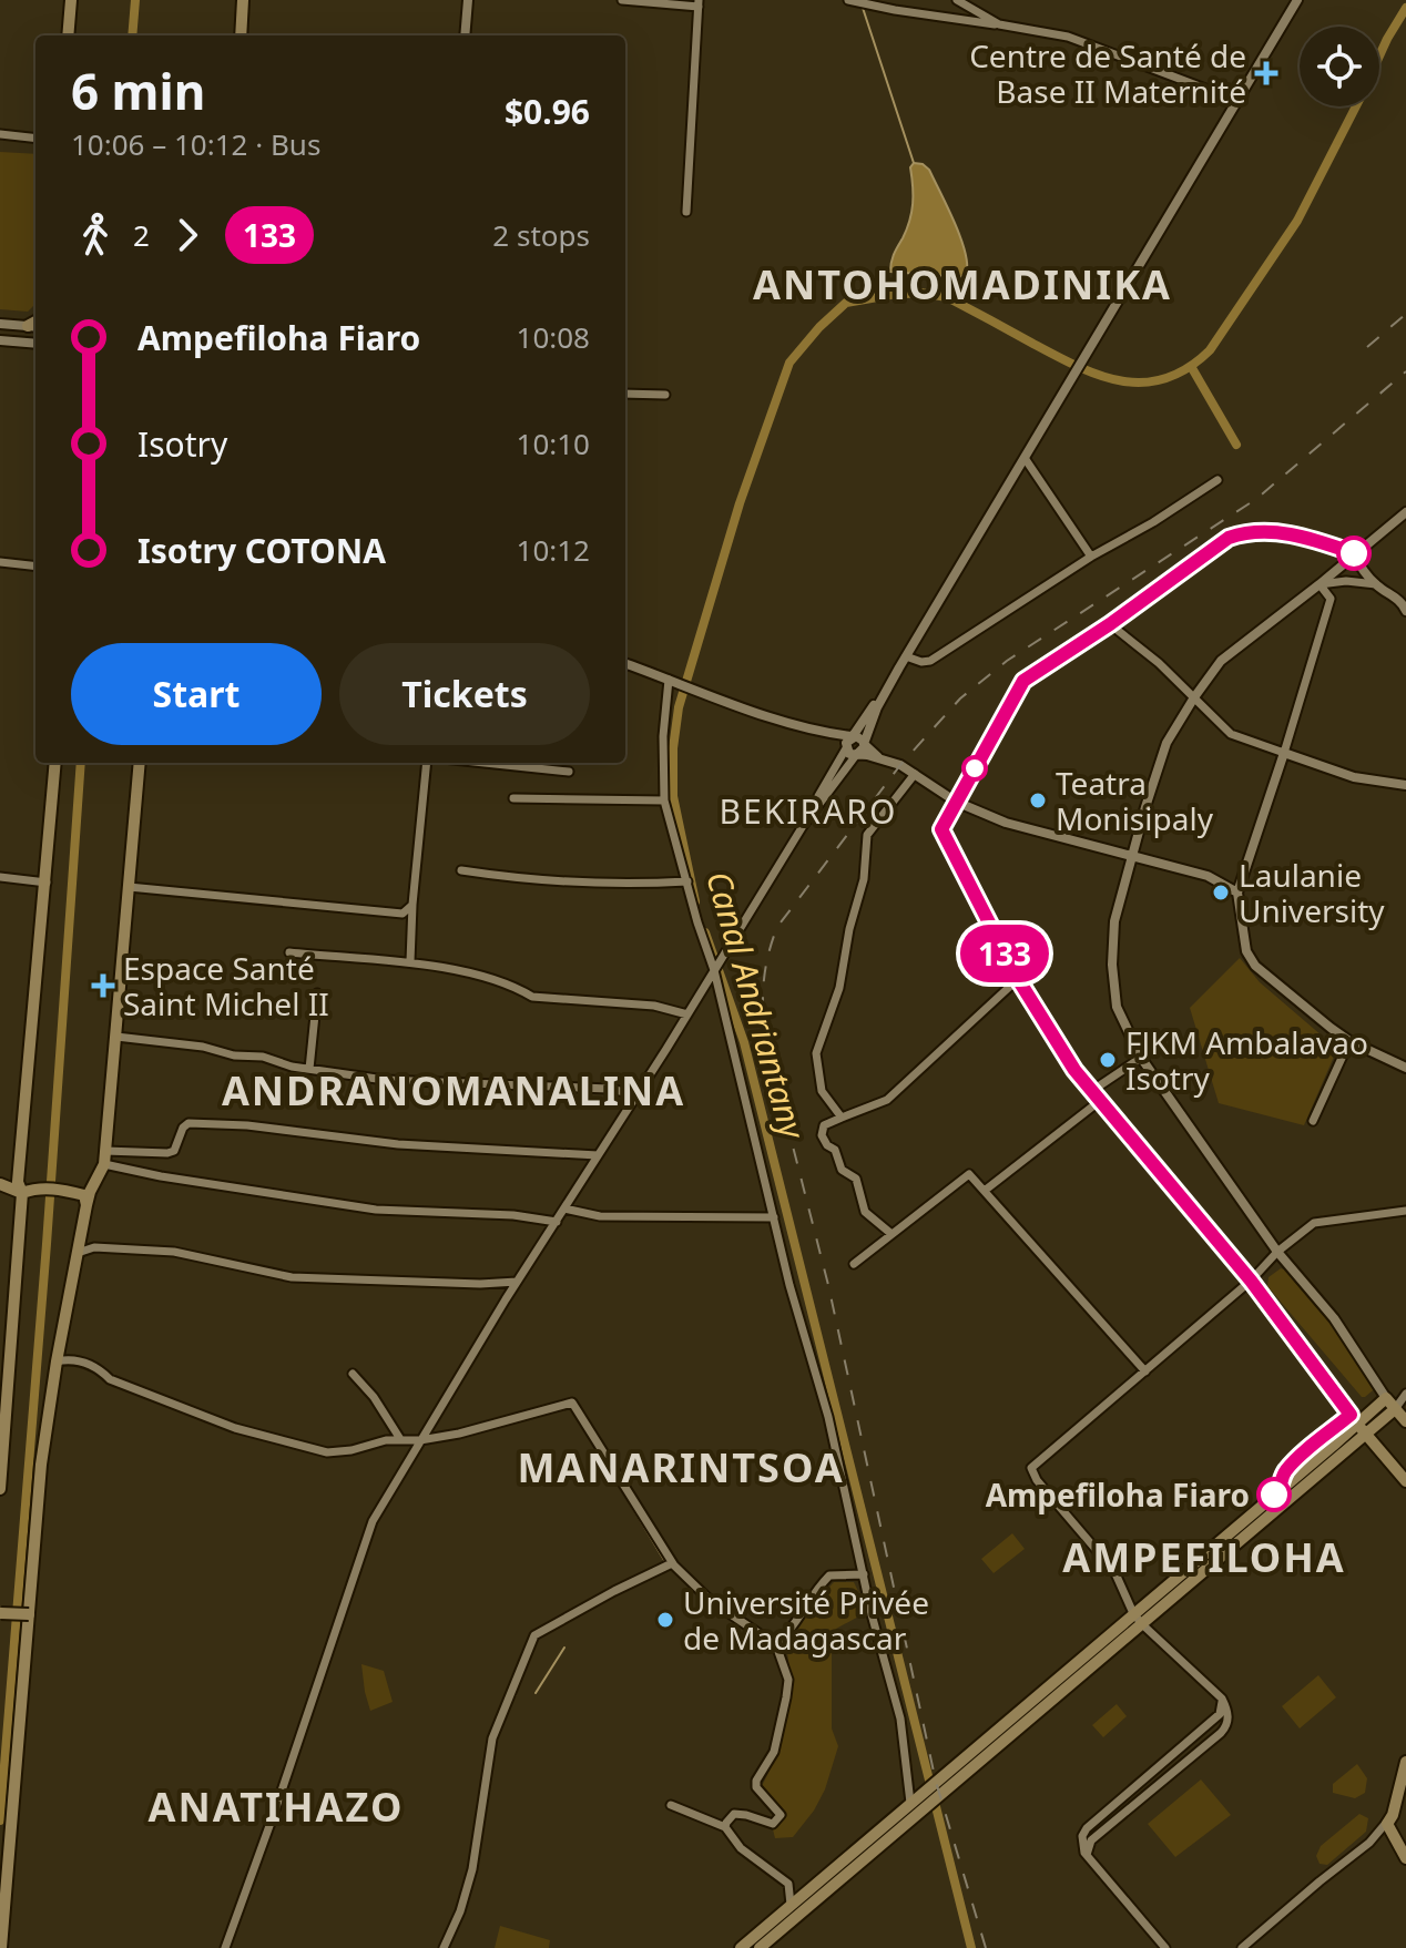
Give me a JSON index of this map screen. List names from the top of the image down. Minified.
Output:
{"districts":["ANTOHOMADINIKA","BEKIRARO","ANDRANOMANALINA","MANARINTSOA","AMPEFILOHA","ANATIHAZO"],"water":["Canal Andriantany"],"places":{"health":["Centre de Santé de Base II Maternité","Espace Santé Saint Michel II"],"other":["Teatra Monisipaly","Laulanie University","FJKM Ambalavao Isotry","Ampefiloha Fiaro","Université Privée de Madagascar"]},"lines":["bus line 133"],"page":{"on_map":"133","heading":["6 min","10:06 – 10:12 · Bus","$0.96"],"legs":["2","133","2 stops"],"list":[{"name":"Ampefiloha Fiaro","value":"10:08"},{"name":"Isotry","value":"10:10"},{"name":"Isotry COTONA","value":"10:12"}],"buttons":["Start","Tickets"]}}
